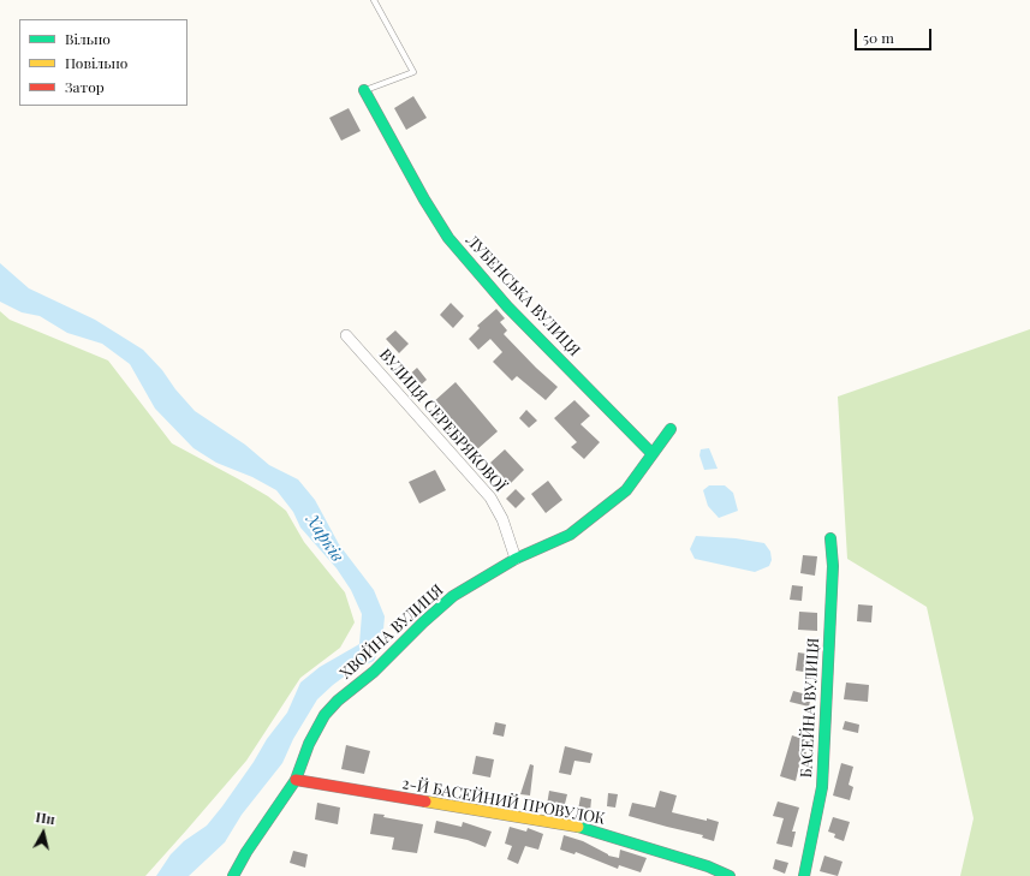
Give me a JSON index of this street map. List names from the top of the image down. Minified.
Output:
{"streets":{"street":["ЛУБEНСЬКА ВУЛИЦЯ","ВУЛИЦЯ СЕРЕБРЯКОВОЇ","ХВОЙНА ВУЛИЦЯ","БАСЕЙНА ВУЛИЦЯ","2-Й БАСЕЙНИЙ ПРОВУЛОК"]},"crossings":[["ЛУБEНСЬКА ВУЛИЦЯ","ХВОЙНА ВУЛИЦЯ"],["ВУЛИЦЯ СЕРЕБРЯКОВОЇ","ХВОЙНА ВУЛИЦЯ"],["ХВОЙНА ВУЛИЦЯ","2-Й БАСЕЙНИЙ ПРОВУЛОК"]],"water":["Харків"],"legend":["Вільно","Повільно","Затор"],"scale_bar":"50 m","north":"top"}
